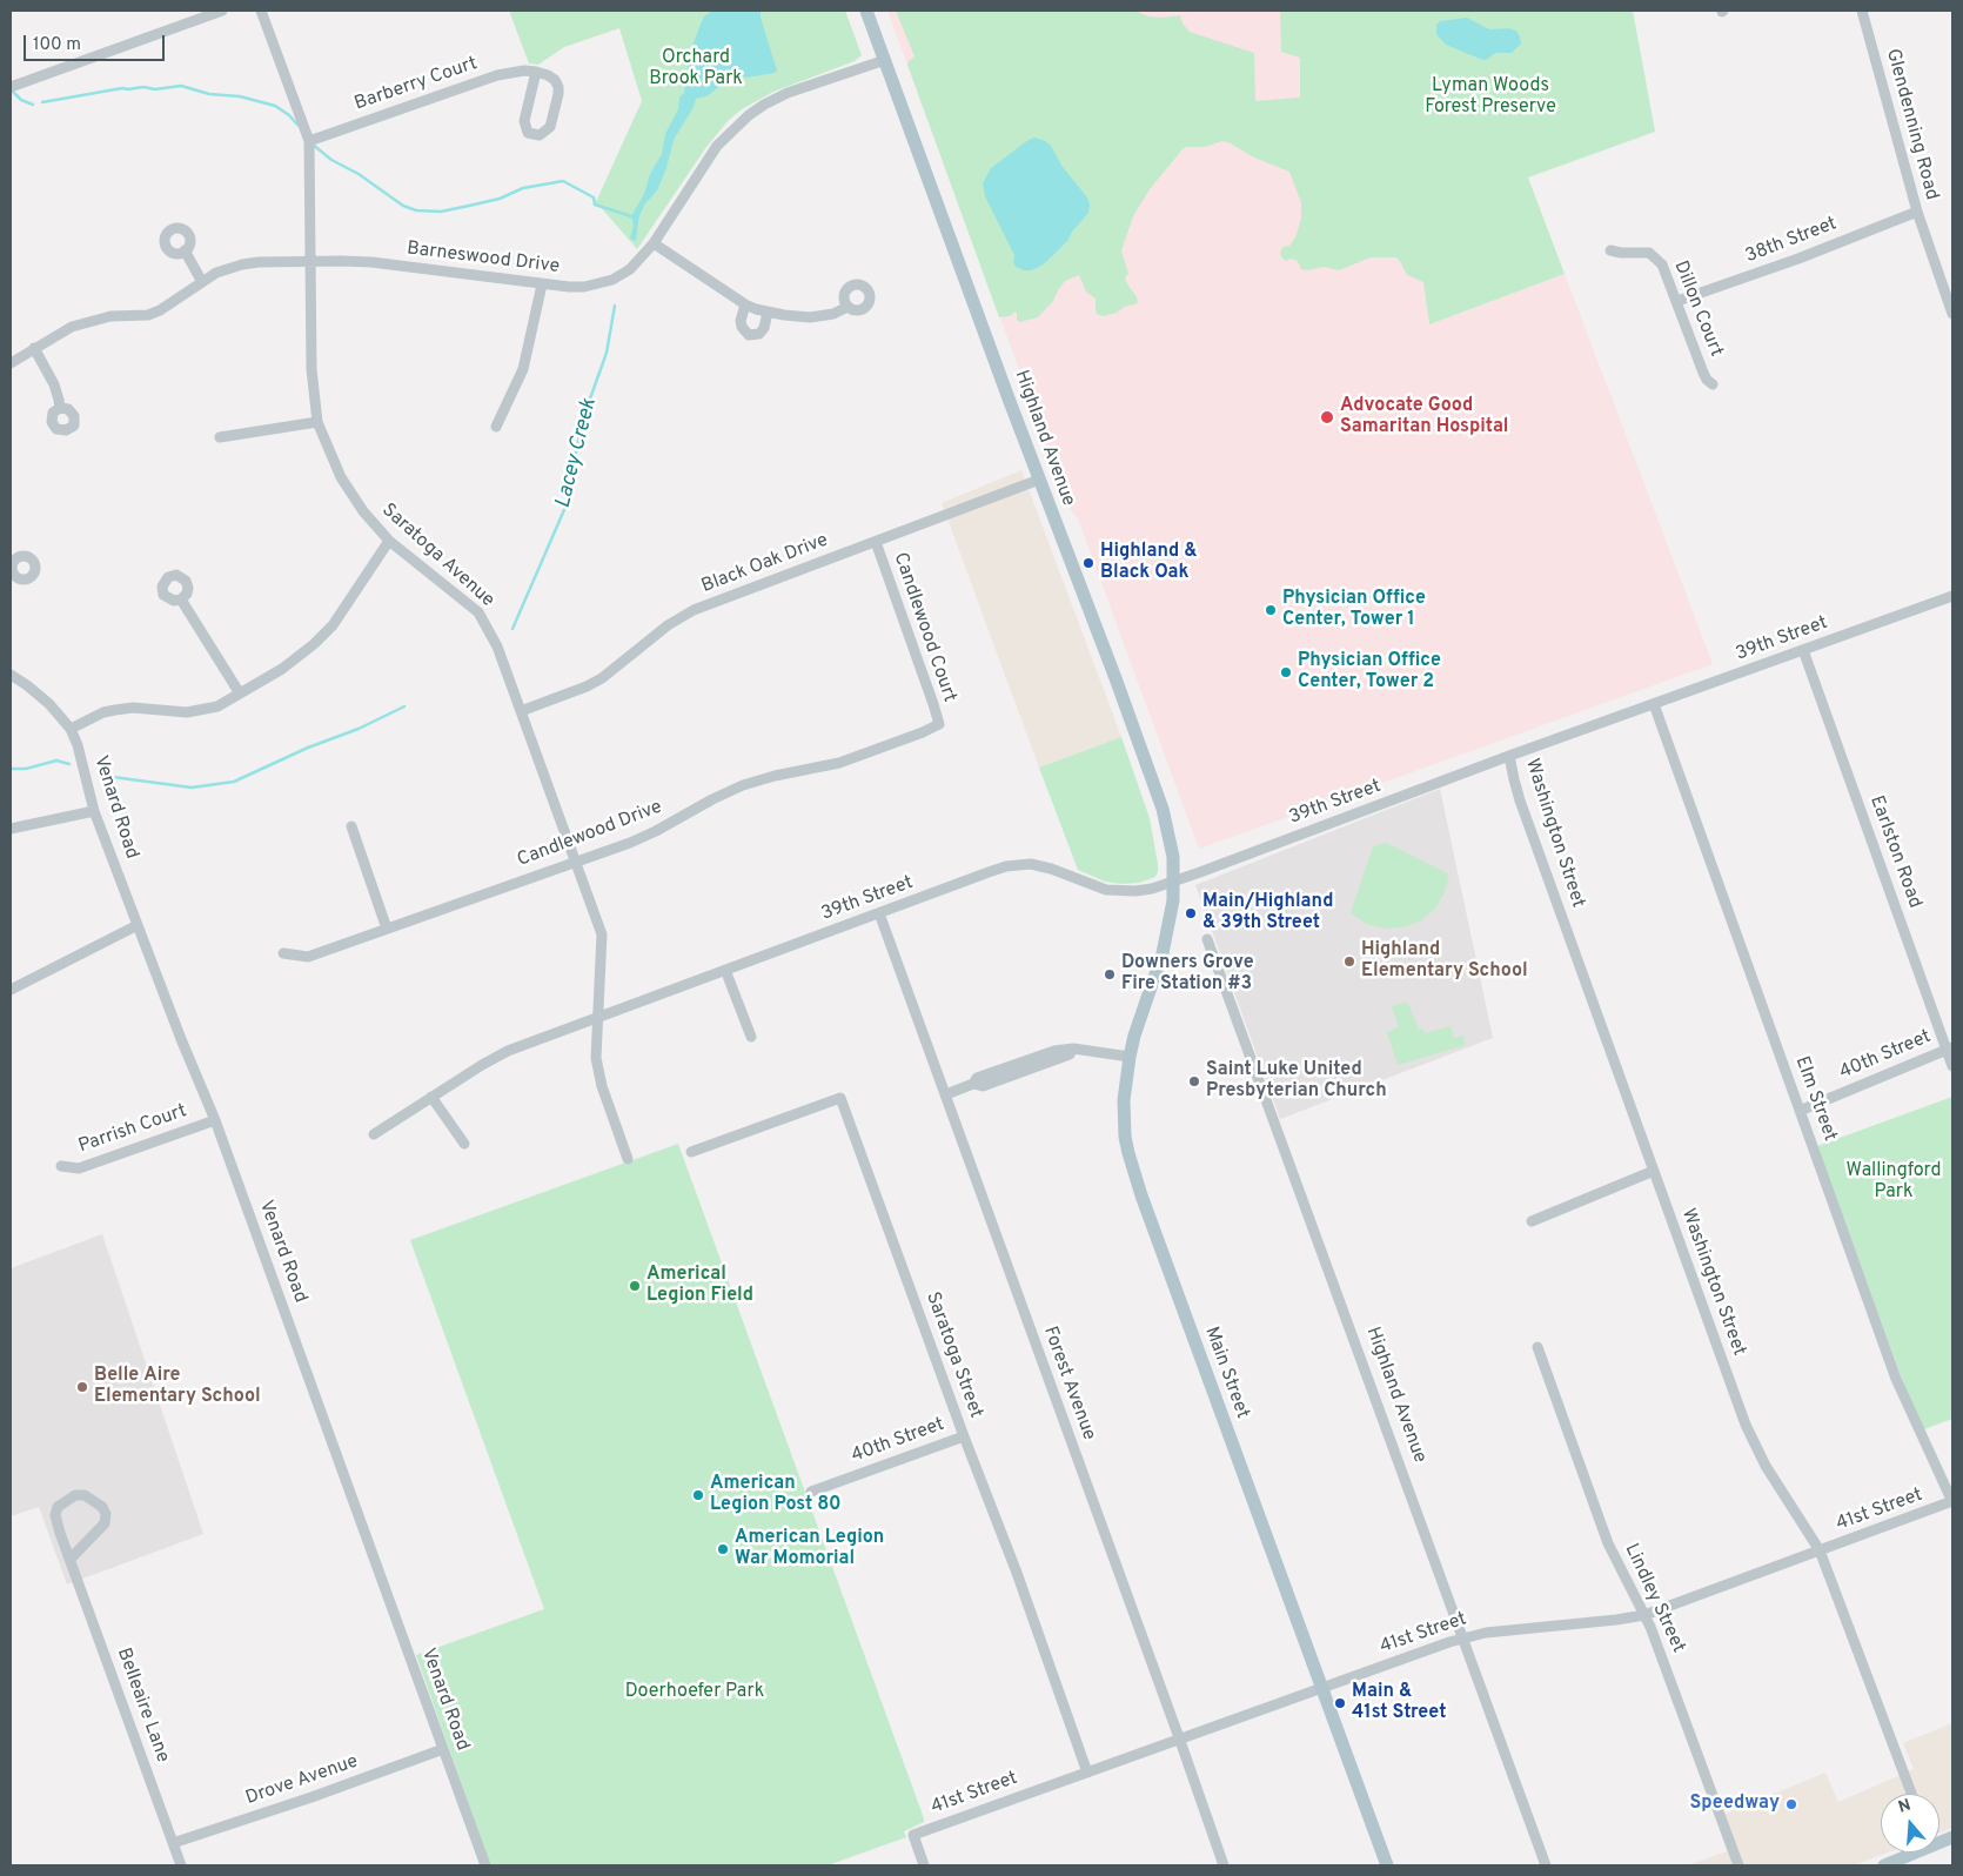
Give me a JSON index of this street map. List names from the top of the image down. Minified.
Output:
{"streets":{"main road":["Highland Avenue","Main Street"],"street":["Barberry Court","Glendenning Road","38th Street","Barneswood Drive","Dillon Court","Saratoga Avenue","Black Oak Drive","Candlewood Court","39th Street","Venard Road","Washington Street","Candlewood Drive","Earlston Road","40th Street","Elm Street","Parrish Court","Saratoga Street","Forest Avenue","41st Street","Lindley Street","Belleaire Lane","Drove Avenue"]},"crossings":[["Barberry Court","Saratoga Avenue"],["Glendenning Road","38th Street"],["38th Street","Dillon Court"],["Barneswood Drive","Highland Avenue"],["Barneswood Drive","Saratoga Avenue"],["Highland Avenue","Black Oak Drive"],["Highland Avenue","39th Street"],["Highland Avenue","Main Street"],["Highland Avenue","41st Street"],["Saratoga Avenue","Black Oak Drive"],["Saratoga Avenue","39th Street"],["Saratoga Avenue","Candlewood Drive"],["Black Oak Drive","Candlewood Court"],["Candlewood Court","Candlewood Drive"],["39th Street","Washington Street"],["39th Street","Earlston Road"],["39th Street","Elm Street"],["39th Street","Main Street"],["39th Street","Forest Avenue"],["Venard Road","Parrish Court"],["Venard Road","Drove Avenue"],["Washington Street","41st Street"],["Earlston Road","40th Street"],["40th Street","Elm Street"],["40th Street","Saratoga Street"],["Elm Street","41st Street"],["Saratoga Street","41st Street"],["Main Street","41st Street"],["Forest Avenue","41st Street"],["41st Street","Lindley Street"],["Belleaire Lane","Drove Avenue"]],"water":["Lacey Creek"],"parks":["Orchard Brook Park","Lyman Woods Forest Preserve","Wallingford Park","Doerhoefer Park"],"places":["Advocate Good Samaritan Hospital","Highland & Black Oak","Physician Office Center, Tower 1","Physician Office Center, Tower 2","Main/Highland & 39th Street","Highland Elementary School","Downers Grove Fire Station #3","Saint Luke United Presbyterian Church","Americal Legion Field","Belle Aire Elementary School","American Legion Post 80","American Legion War Momorial","Main & 41st Street","Speedway"],"scale_bar":"100 m","north":"top"}
